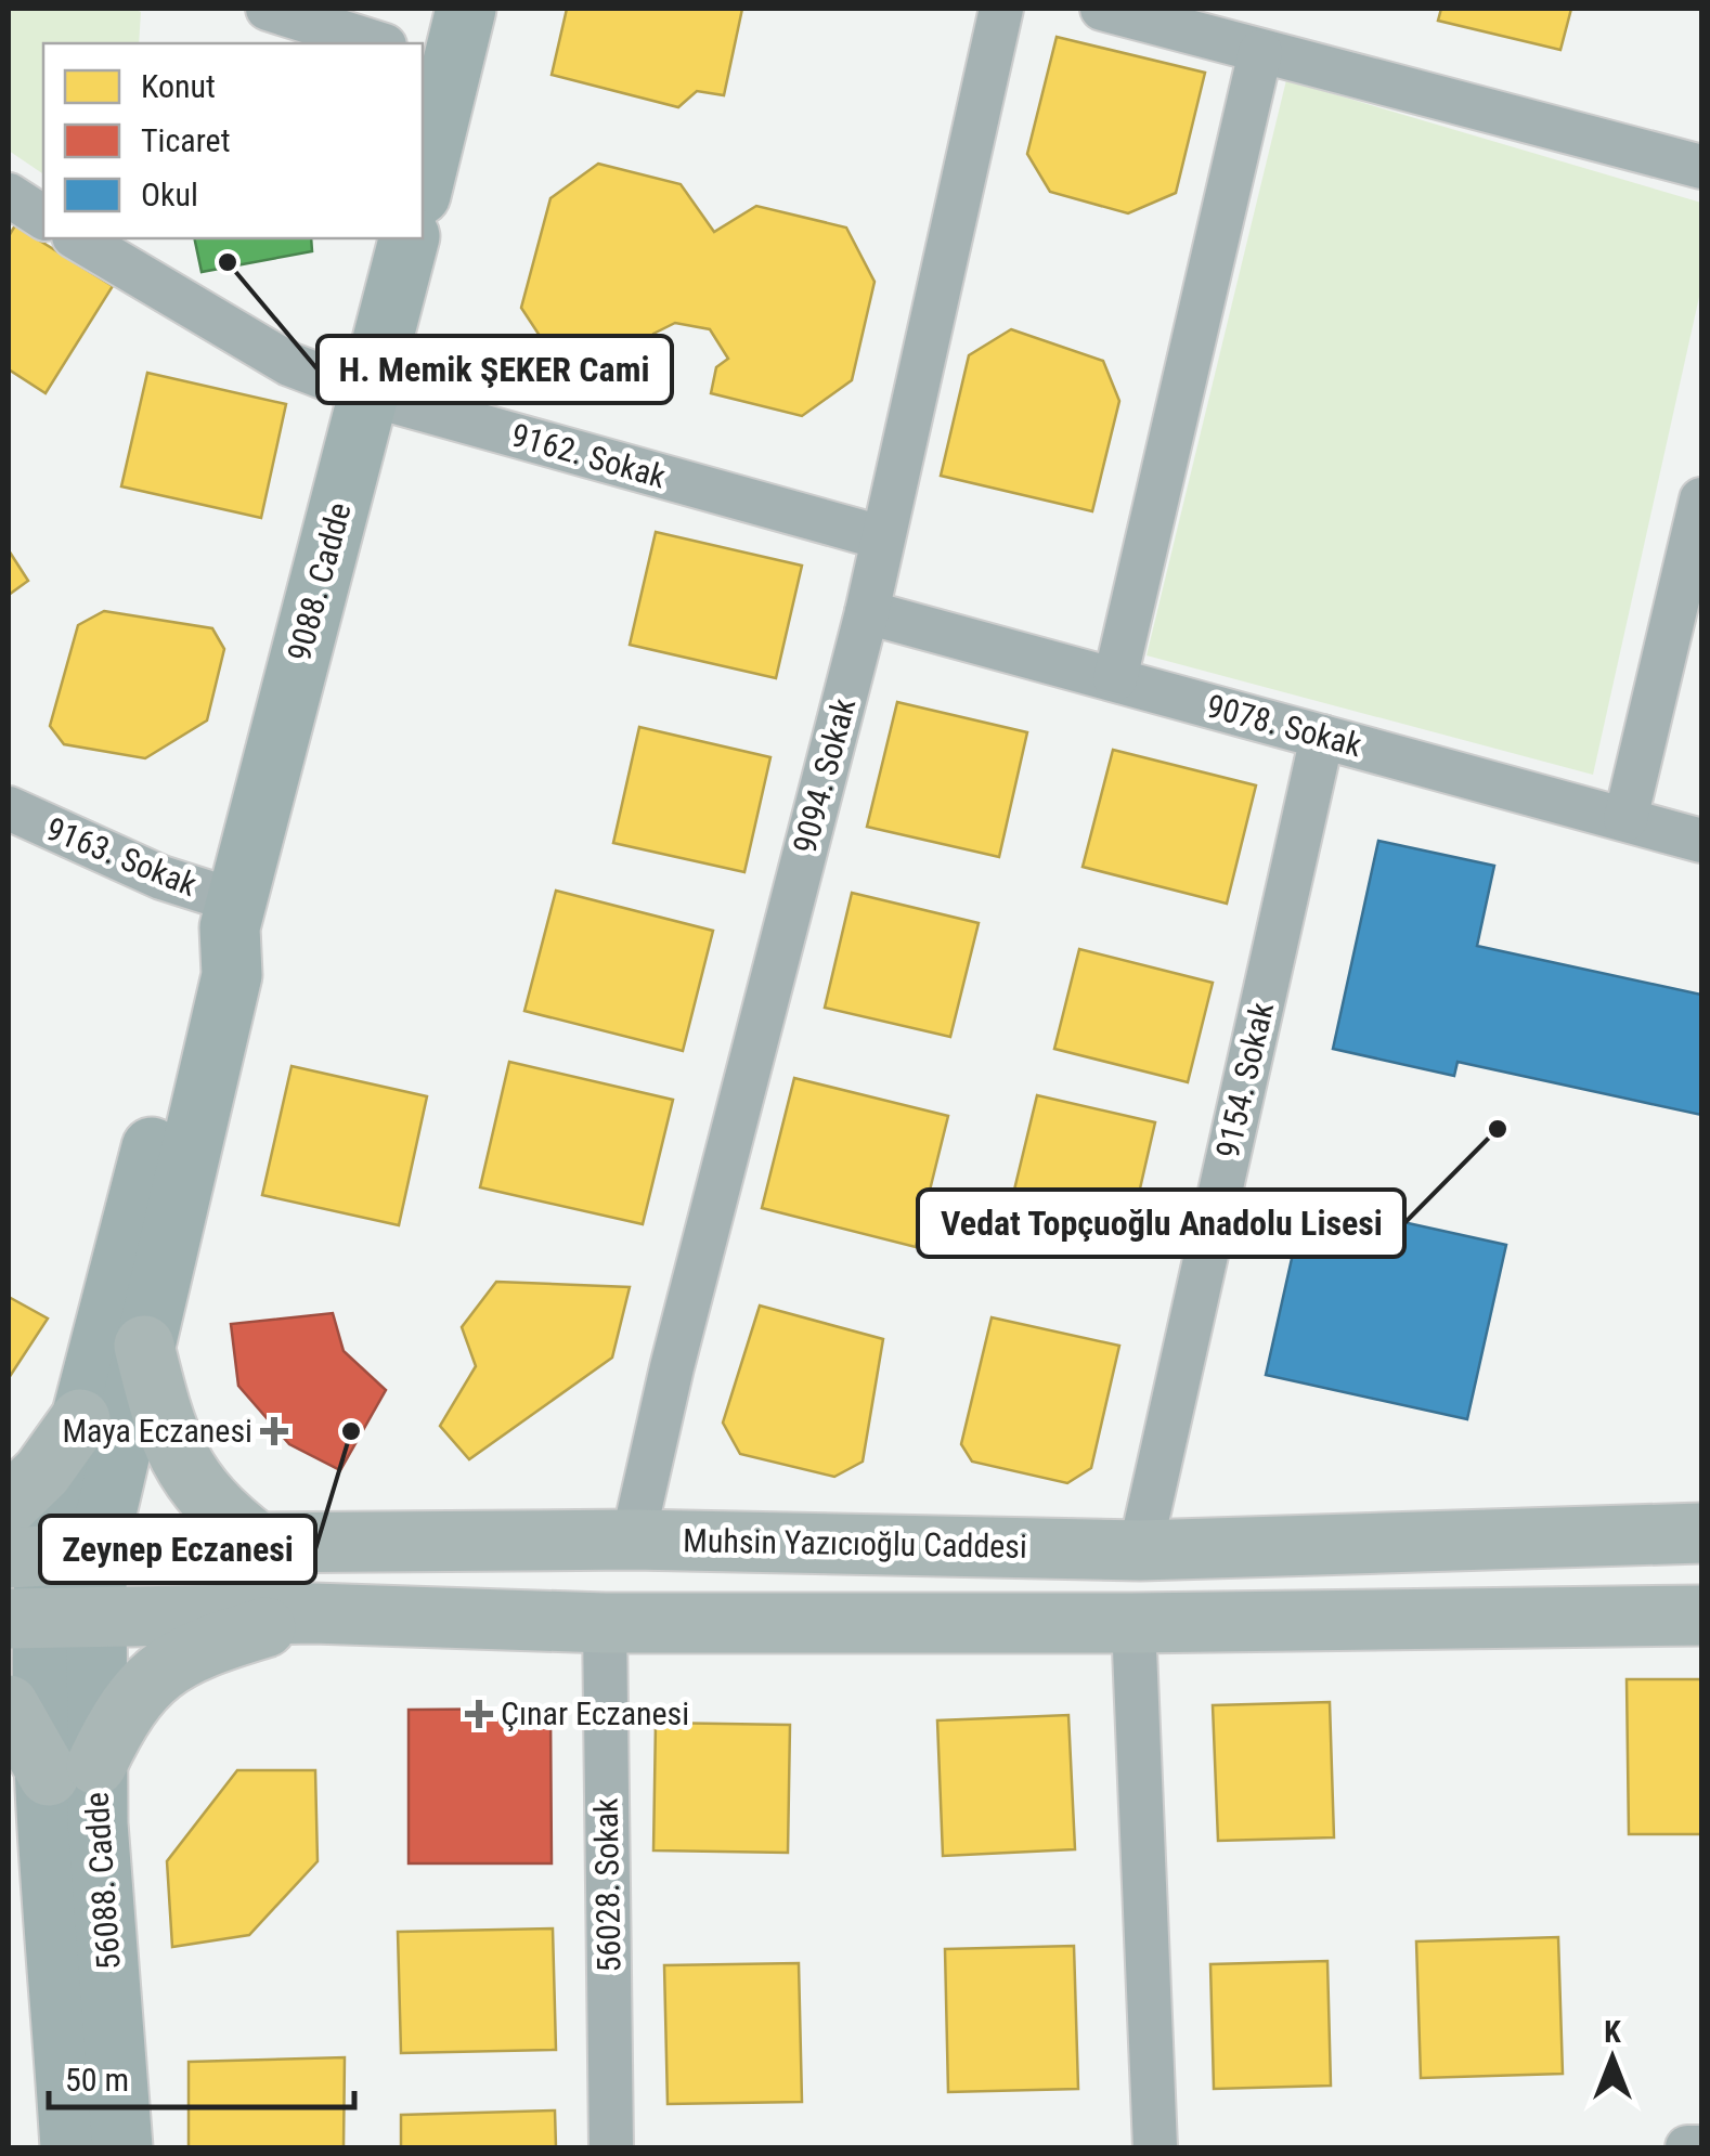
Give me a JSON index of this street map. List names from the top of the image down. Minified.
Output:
{"streets":{"main road":["Muhsin Yazıcıoğlu Caddesi"],"street":["9162. Sokak","9088. Cadde","9078. Sokak","9094. Sokak","9163. Sokak","9154. Sokak","56088. Cadde","56028. Sokak"]},"crossings":[["9162. Sokak","9088. Cadde"],["9162. Sokak","9094. Sokak"],["9088. Cadde","9163. Sokak"],["9078. Sokak","9094. Sokak"],["9078. Sokak","9154. Sokak"],["9094. Sokak","Muhsin Yazıcıoğlu Caddesi"],["9154. Sokak","Muhsin Yazıcıoğlu Caddesi"],["Muhsin Yazıcıoğlu Caddesi","56088. Cadde"]],"places":{"other":["H. Memik ŞEKER Cami","Vedat Topçuoğlu Anadolu Lisesi","Zeynep Eczanesi"],"health":["Maya Eczanesi","Çınar Eczanesi"]},"legend":["Konut","Ticaret","Okul"],"scale_bar":"50 m","north":"top"}
